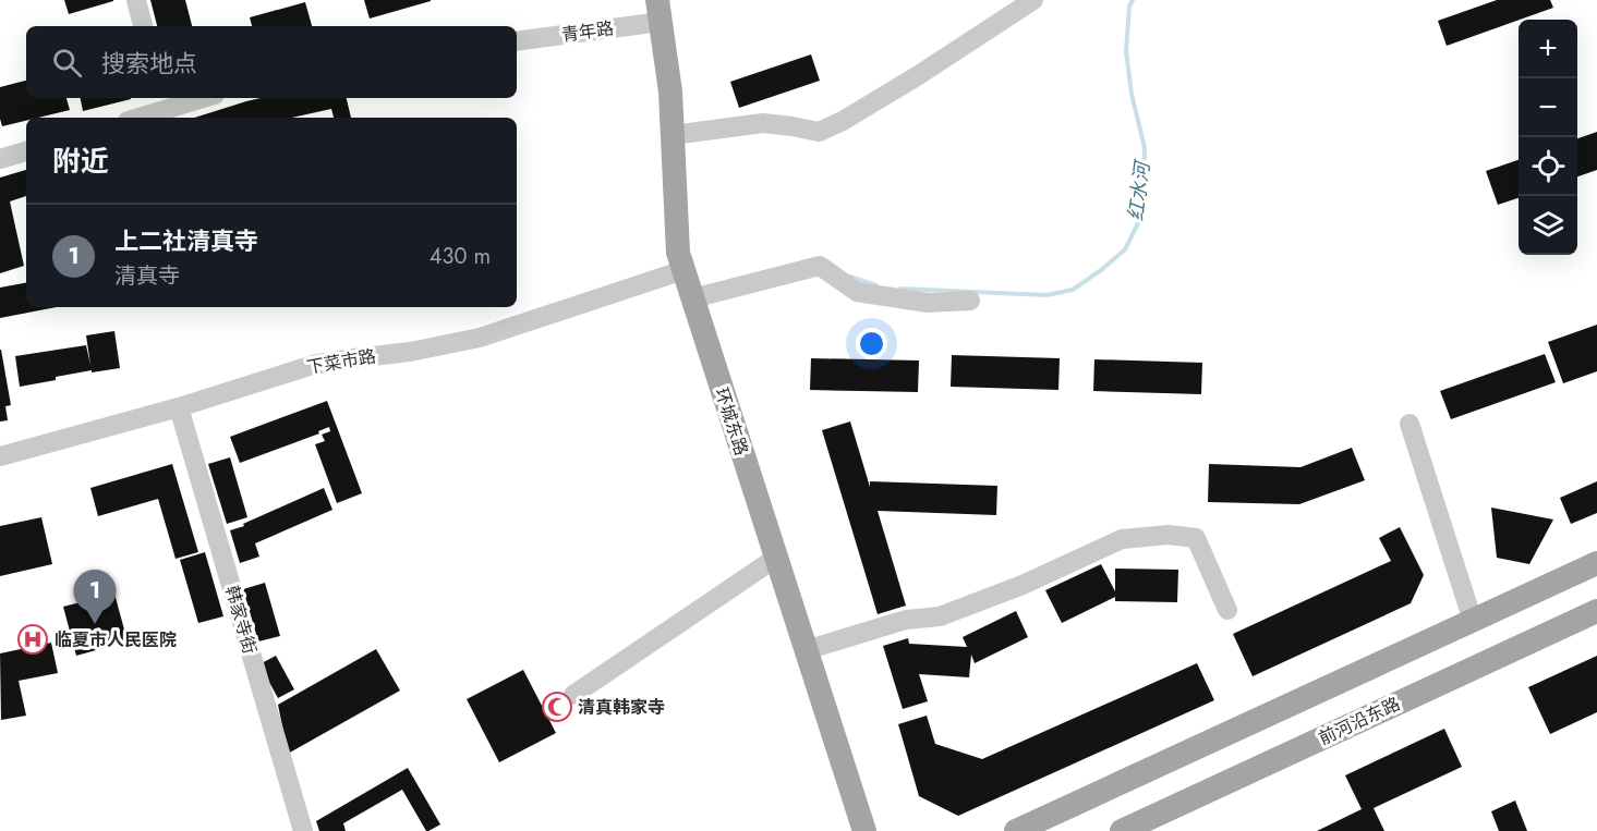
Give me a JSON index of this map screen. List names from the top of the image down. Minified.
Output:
{"streets":{"main road":["环城东路","前河沿东路"],"street":["青年路","下菜市路","韩家寺街"]},"crossings":[["青年路","环城东路"],["下菜市路","环城东路"],["下菜市路","韩家寺街"]],"water":["红水河"],"places":{"hospital":["临夏市人民医院"],"mosque":["清真韩家寺"]},"page":{"map_buttons":["+","−"],"search":"搜索地点","heading":"附近","list":[{"mark":"1","name":"上二社清真寺","note":"清真寺","value":"430 m"}],"pins":"1"}}
